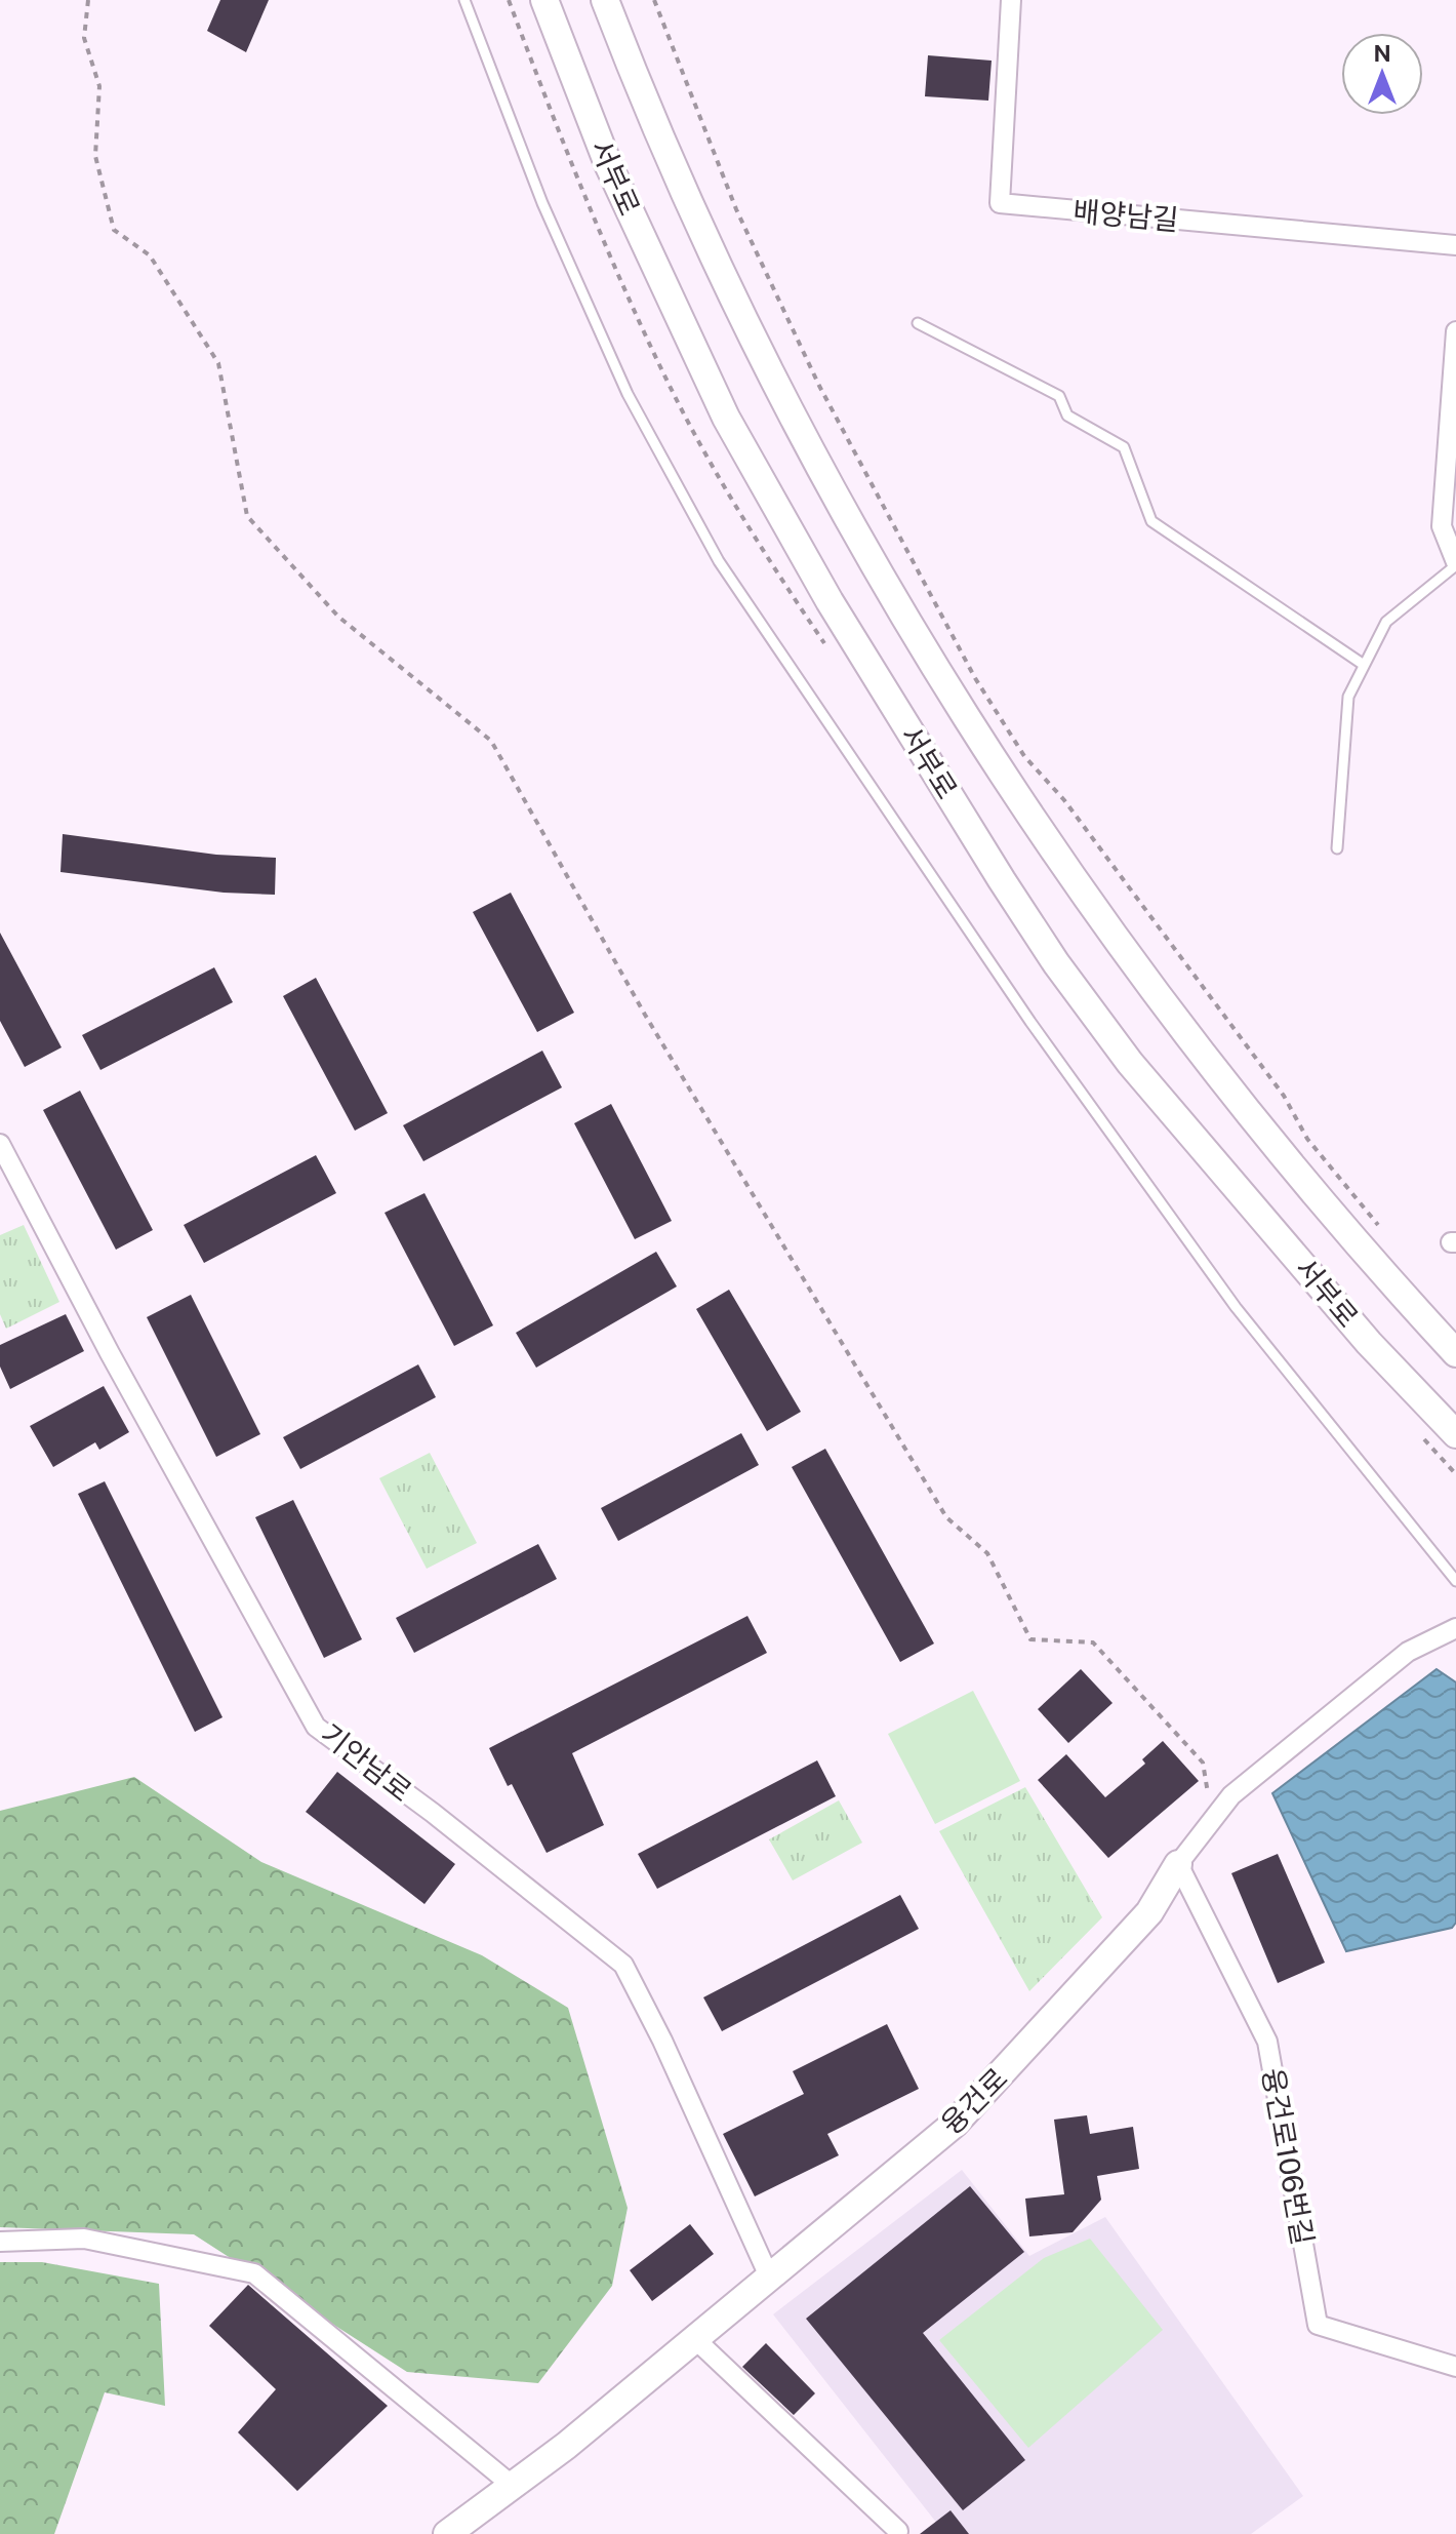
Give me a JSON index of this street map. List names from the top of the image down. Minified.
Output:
{"streets":{"main road":["서부로","융건로"],"street":["배양남길","기안남로","융건로106번길"]},"crossings":[["기안남로","융건로"],["융건로","융건로106번길"]],"north":"top"}
